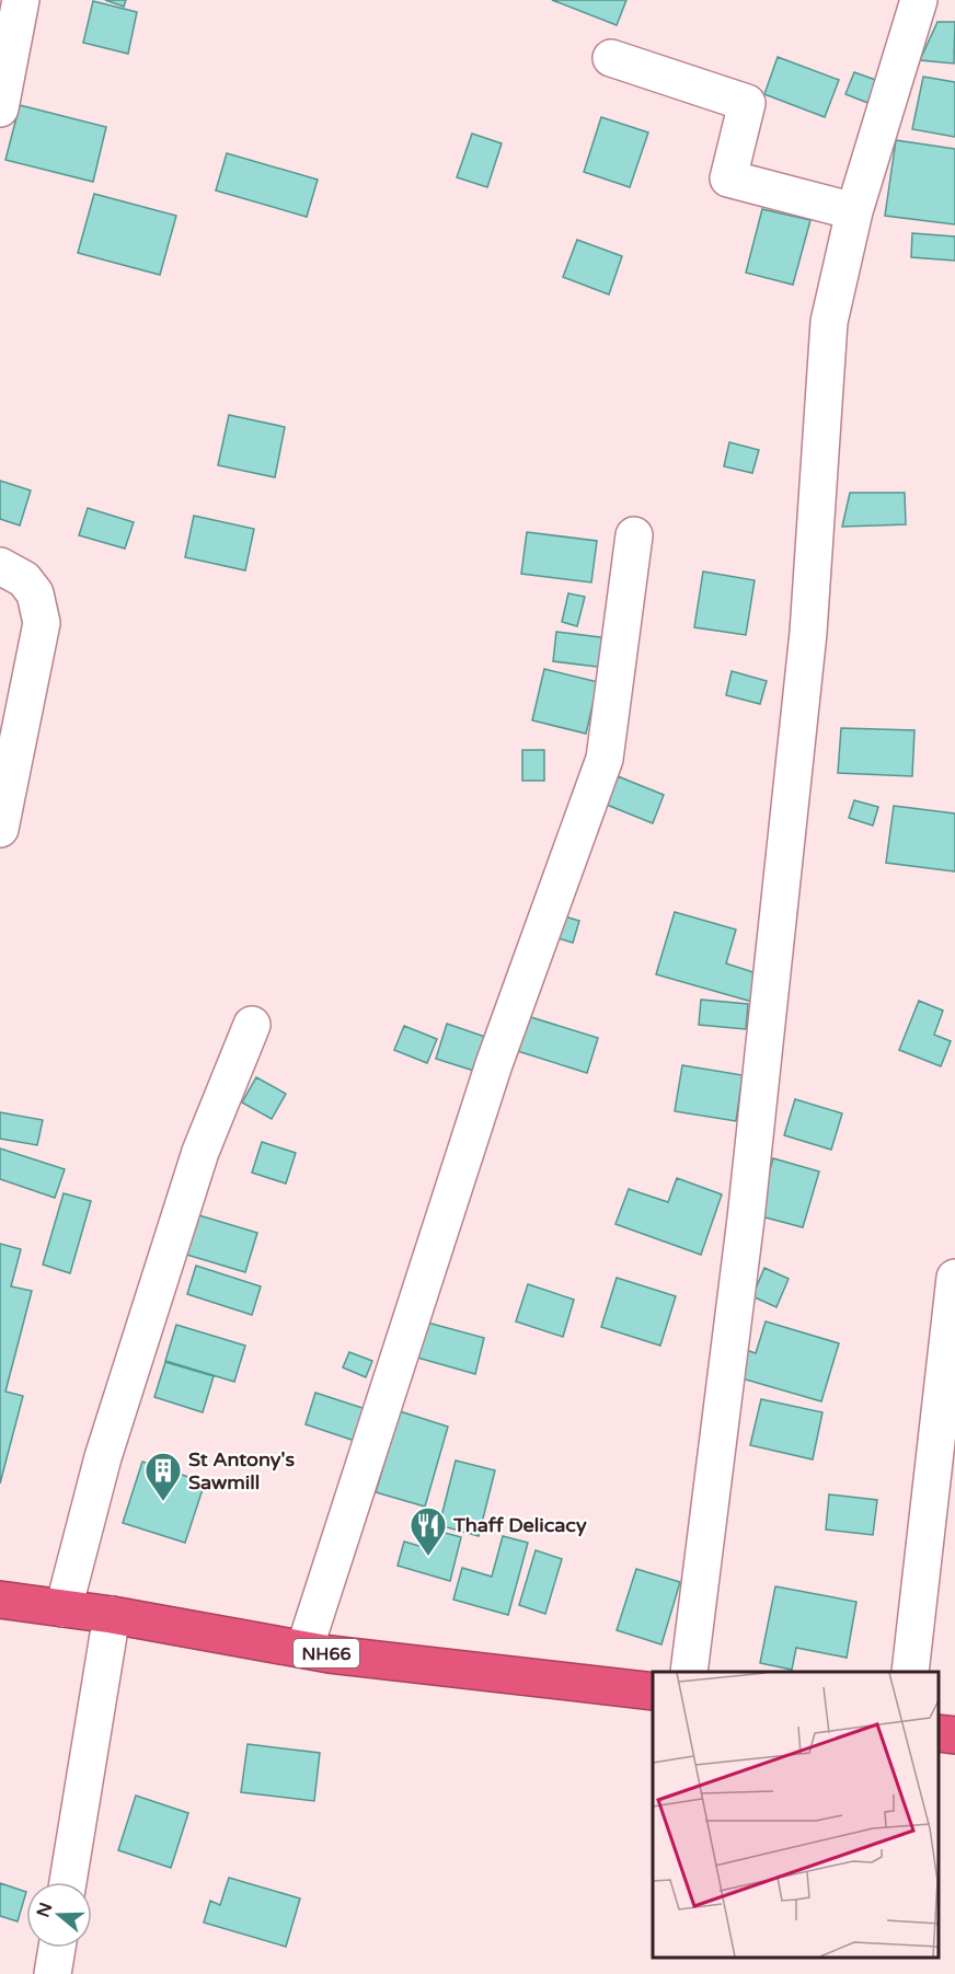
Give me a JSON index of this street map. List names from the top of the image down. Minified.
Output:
{"streets":{"highway":["NH66"]},"places":{"building":["St Antony's Sawmill"],"restaurant":["Thaff Delicacy"]},"north":"left"}
